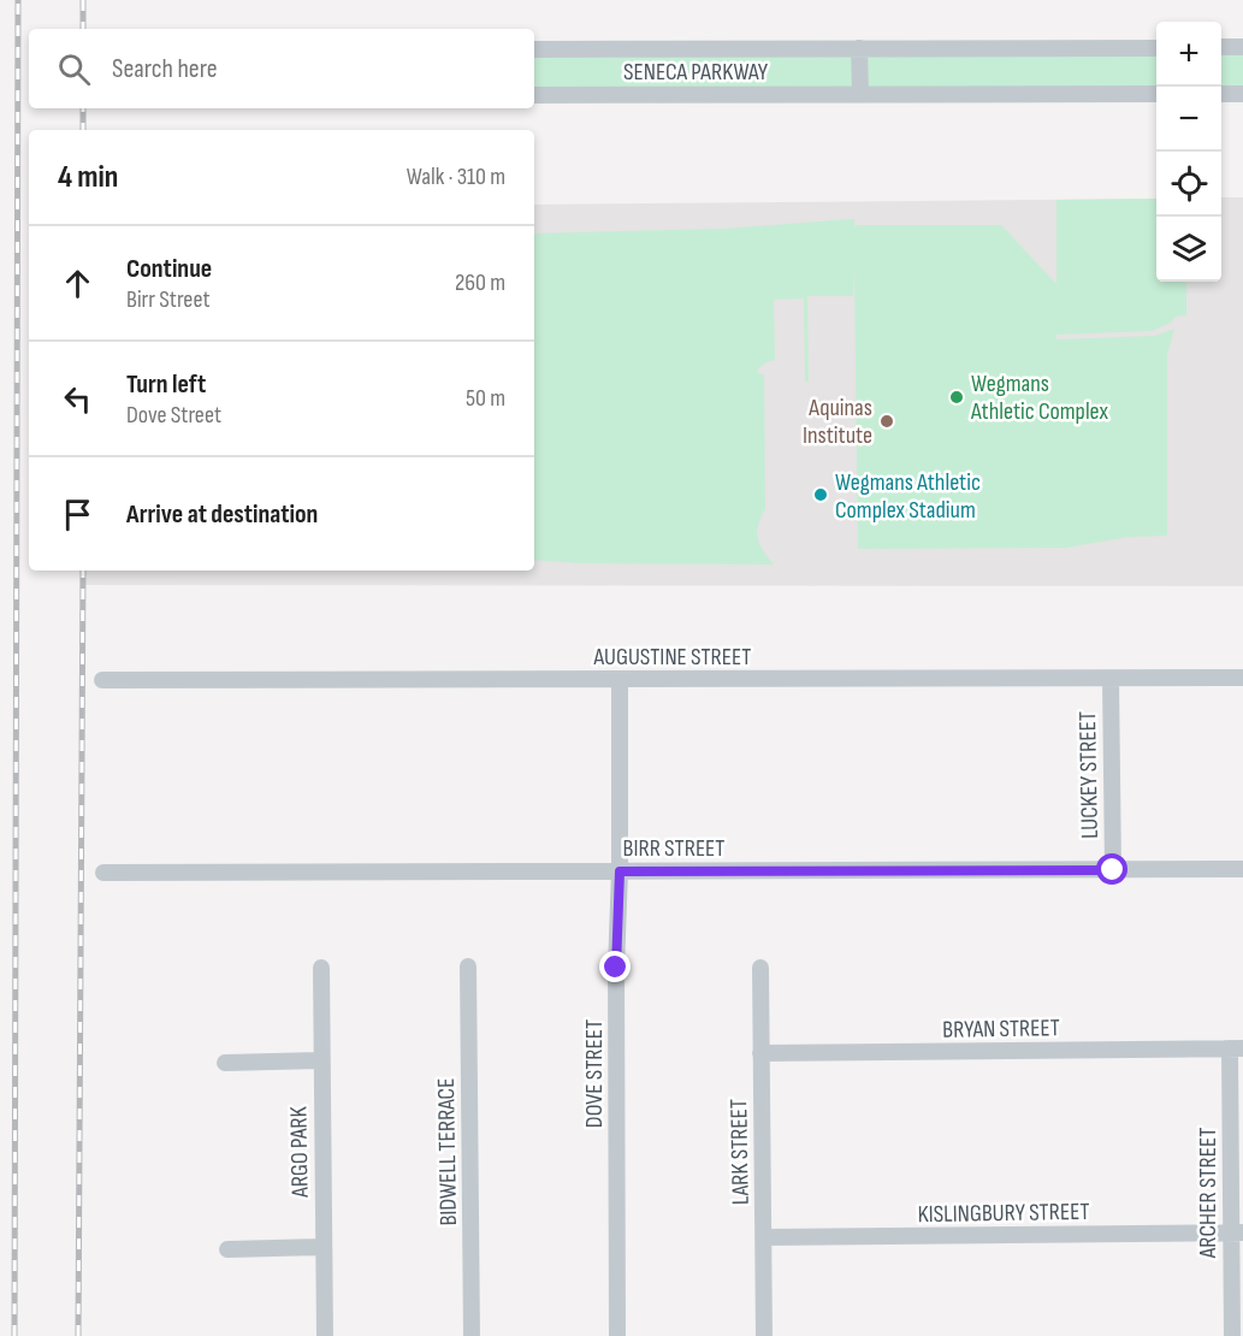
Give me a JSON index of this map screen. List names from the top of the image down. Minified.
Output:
{"streets":{"street":["SENECA PARKWAY","AUGUSTINE STREET","LUCKEY STREET","BIRR STREET","BRYAN STREET","DOVE STREET","ARGO PARK","BIDWELL TERRACE","LARK STREET","ARCHER STREET","KISLINGBURY STREET"]},"crossings":[["AUGUSTINE STREET","LUCKEY STREET"],["AUGUSTINE STREET","DOVE STREET"],["LUCKEY STREET","BIRR STREET"],["BIRR STREET","DOVE STREET"],["BRYAN STREET","LARK STREET"],["BRYAN STREET","ARCHER STREET"],["LARK STREET","KISLINGBURY STREET"],["ARCHER STREET","KISLINGBURY STREET"]],"places":["Wegmans Athletic Complex","Aquinas Institute","Wegmans Athletic Complex Stadium"],"page":{"map_buttons":["+","−"],"search":"Search here","heading":["4 min","Walk · 310 m"],"list":[["Continue","Birr Street","260 m"],["Turn left","Dove Street","50 m"],"Arrive at destination"]}}
